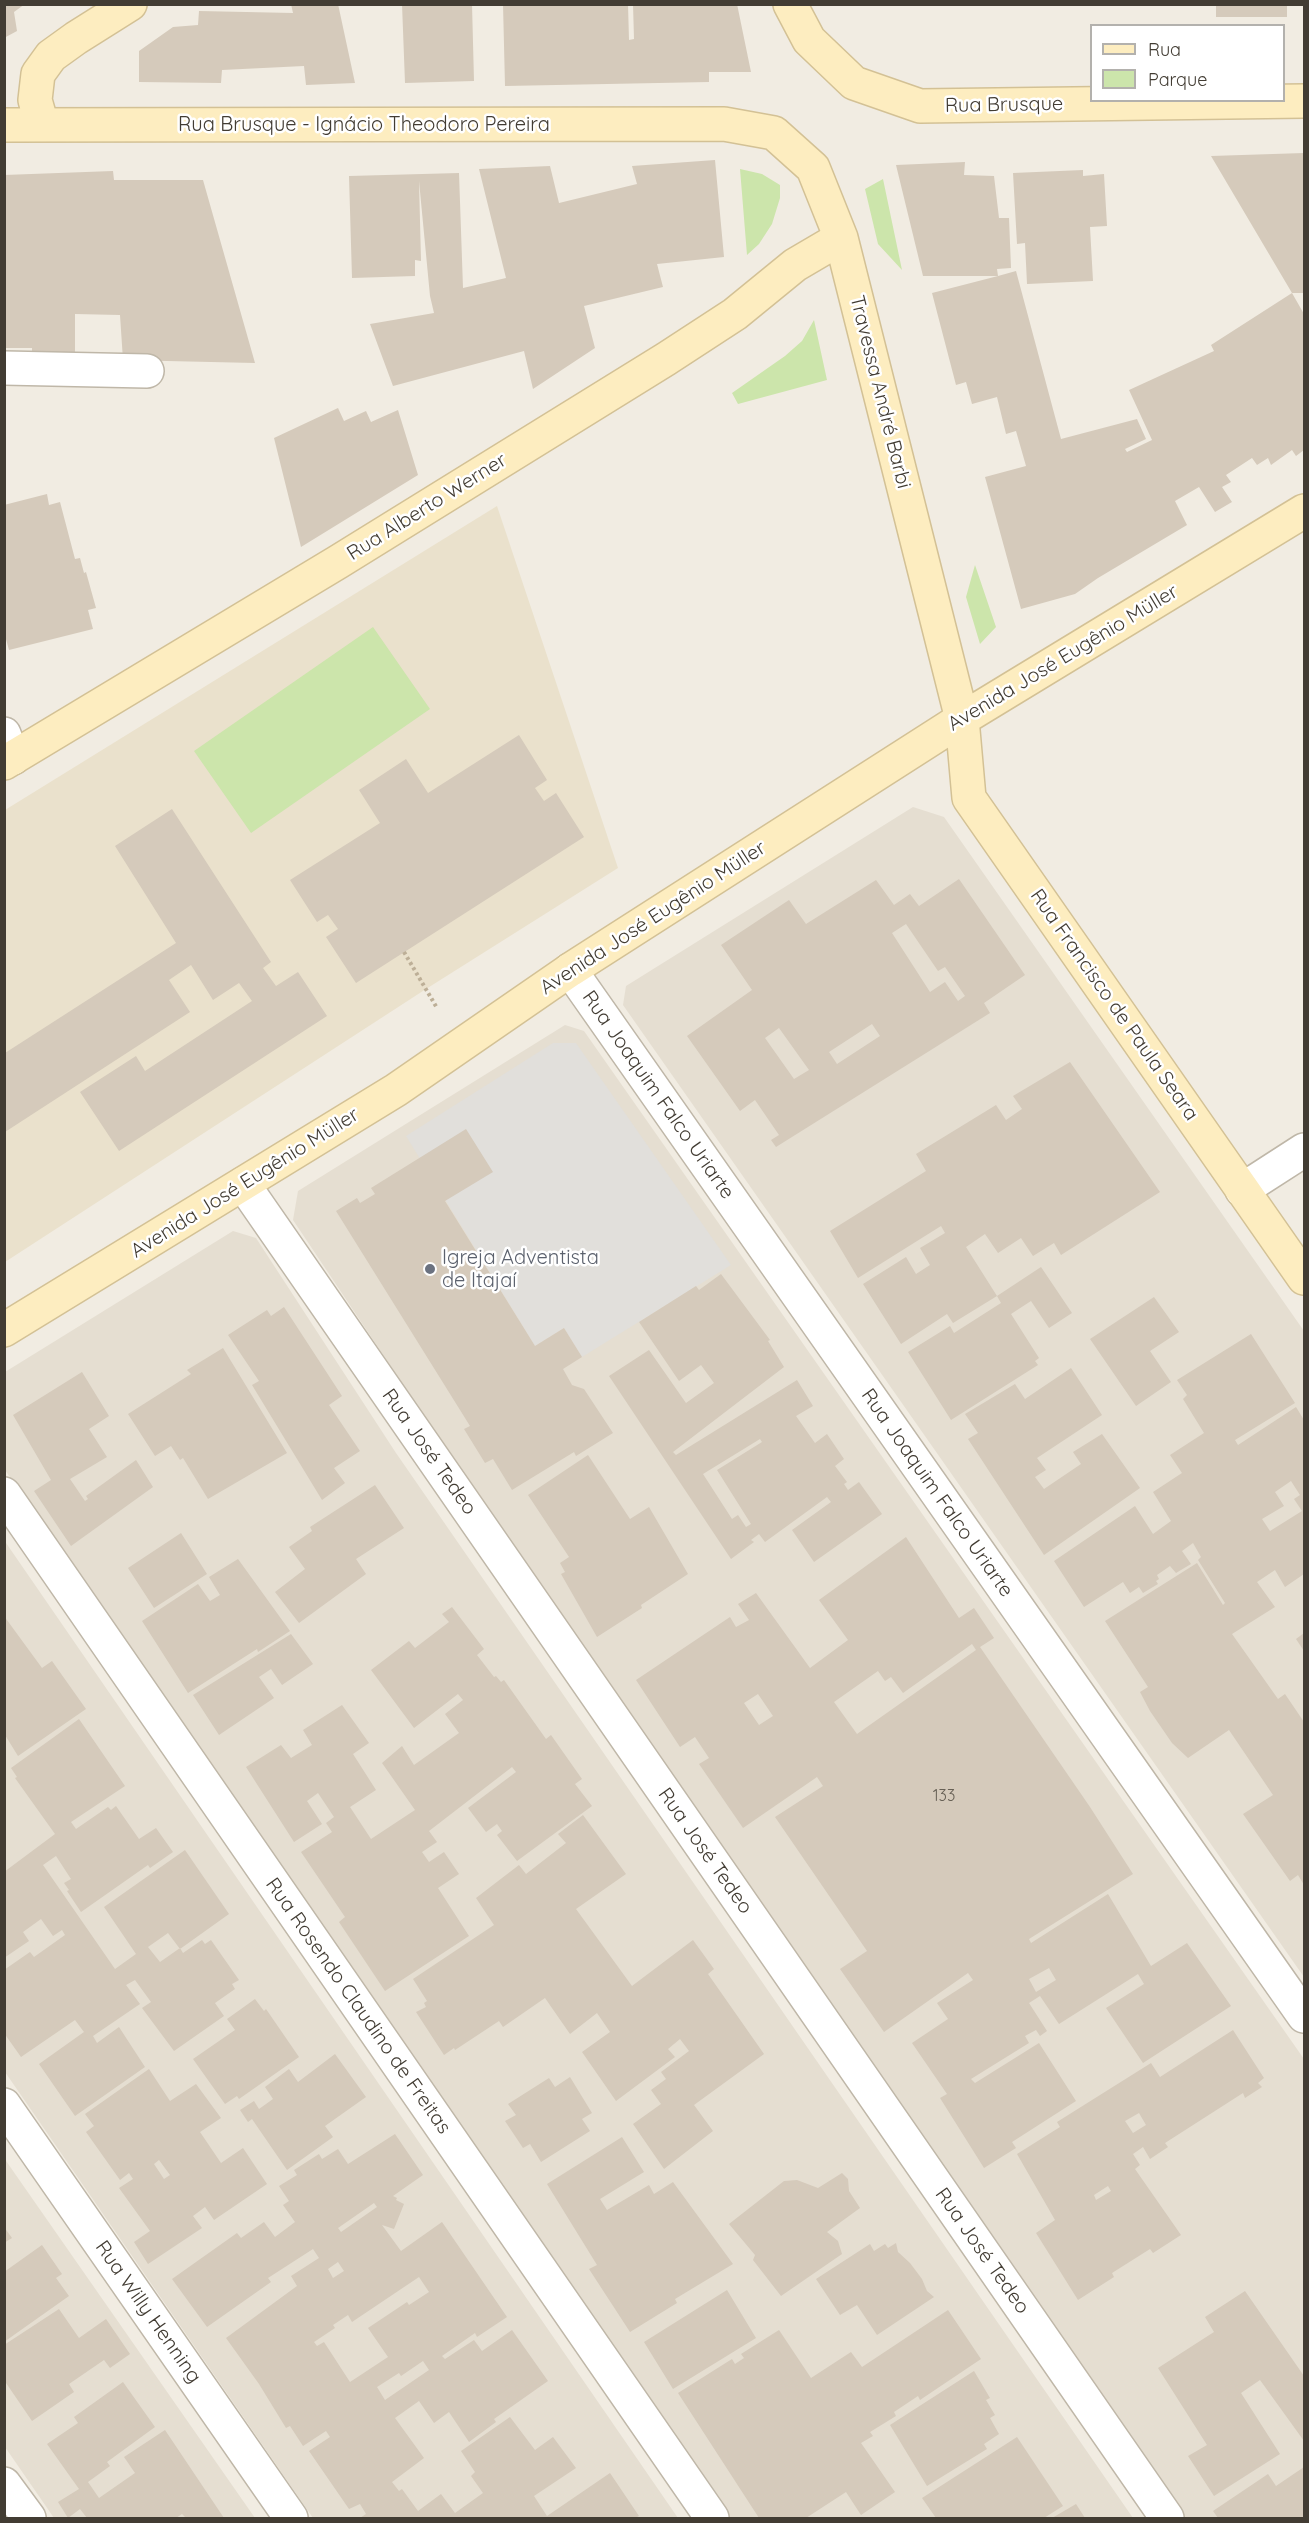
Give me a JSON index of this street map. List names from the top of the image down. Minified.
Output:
{"streets":{"main road":["Rua Brusque","Rua Brusque - Ignácio Theodoro Pereira","Travessa André Barbi","Rua Alberto Werner","Avenida José Eugênio Müller","Rua Francisco de Paula Seara"],"street":["Rua Joaquim Falco Uriarte","Rua José Tedeo","Rua Rosendo Claudino de Freitas","Rua Willy Henning"]},"crossings":[["Rua Brusque - Ignácio Theodoro Pereira","Travessa André Barbi"],["Travessa André Barbi","Rua Alberto Werner"],["Travessa André Barbi","Avenida José Eugênio Müller"],["Travessa André Barbi","Rua Francisco de Paula Seara"],["Avenida José Eugênio Müller","Rua Francisco de Paula Seara"],["Avenida José Eugênio Müller","Rua Joaquim Falco Uriarte"],["Avenida José Eugênio Müller","Rua José Tedeo"]],"places":["Igreja Adventista de Itajaí"],"house_numbers":["133"],"legend":["Rua","Parque"]}
